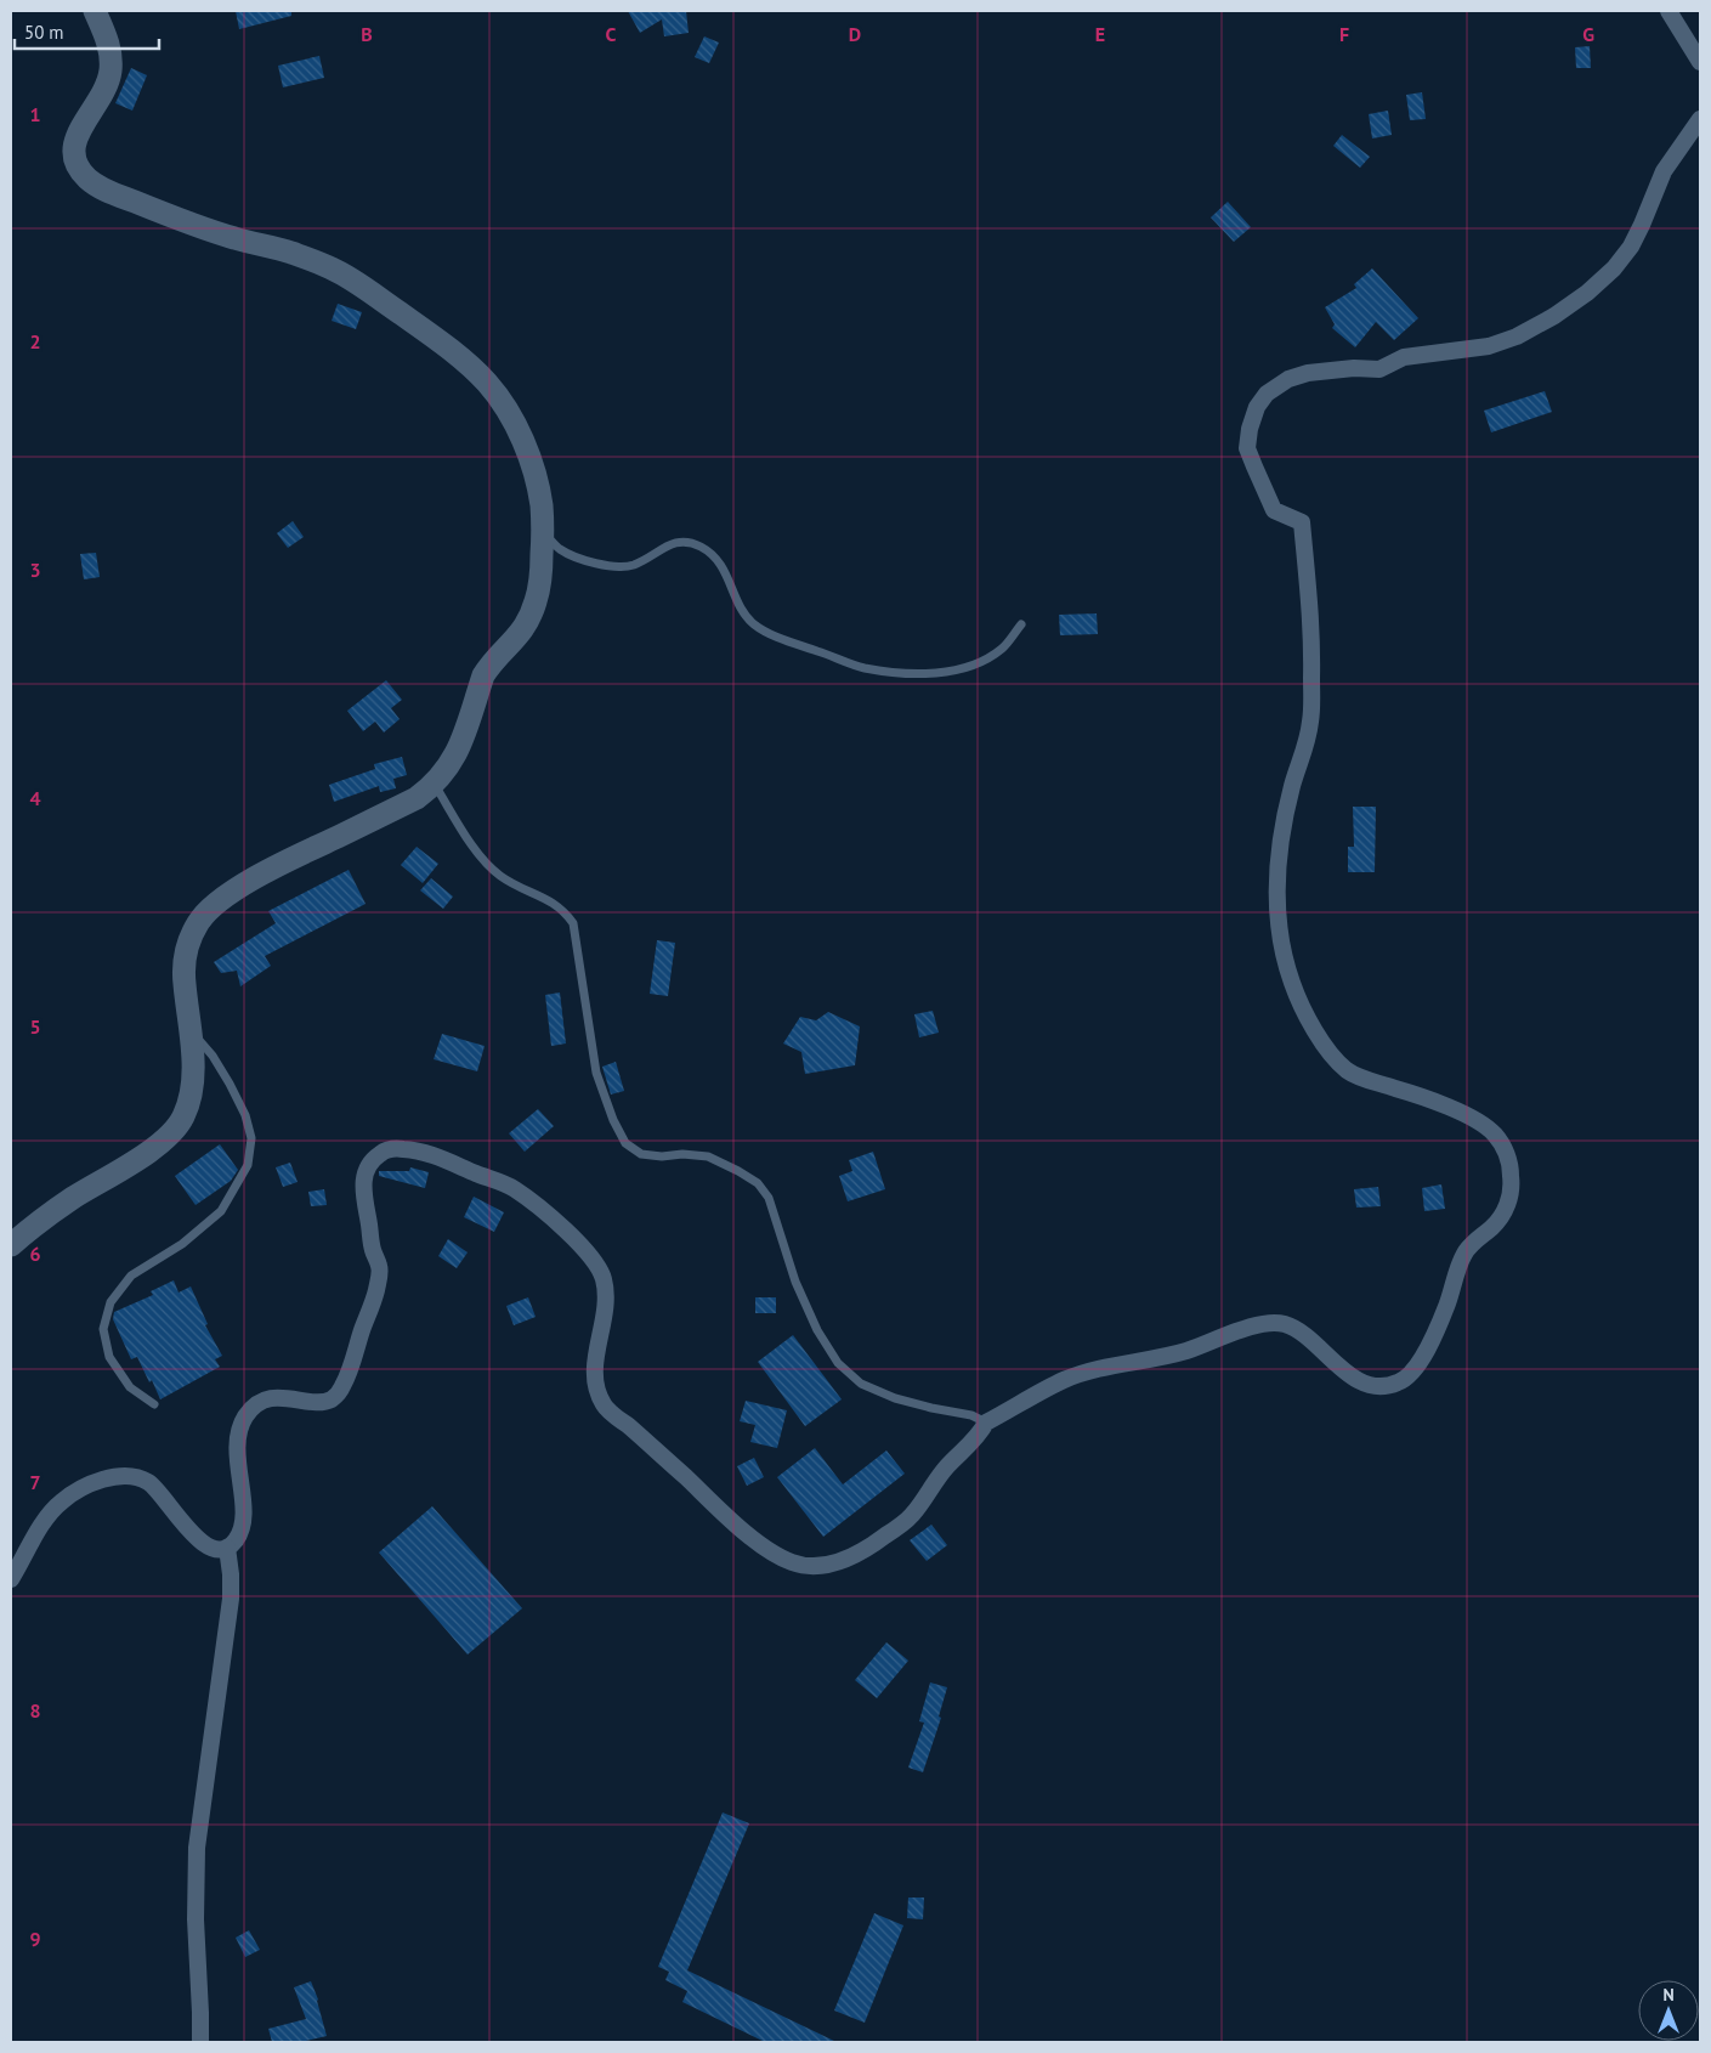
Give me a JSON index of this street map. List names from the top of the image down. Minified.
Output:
{"scale_bar":"50 m","north":"top","grid":{"columns":["B","C","D","E","F","G"],"rows":["1","2","3","4","5","6","7","8","9"]}}
